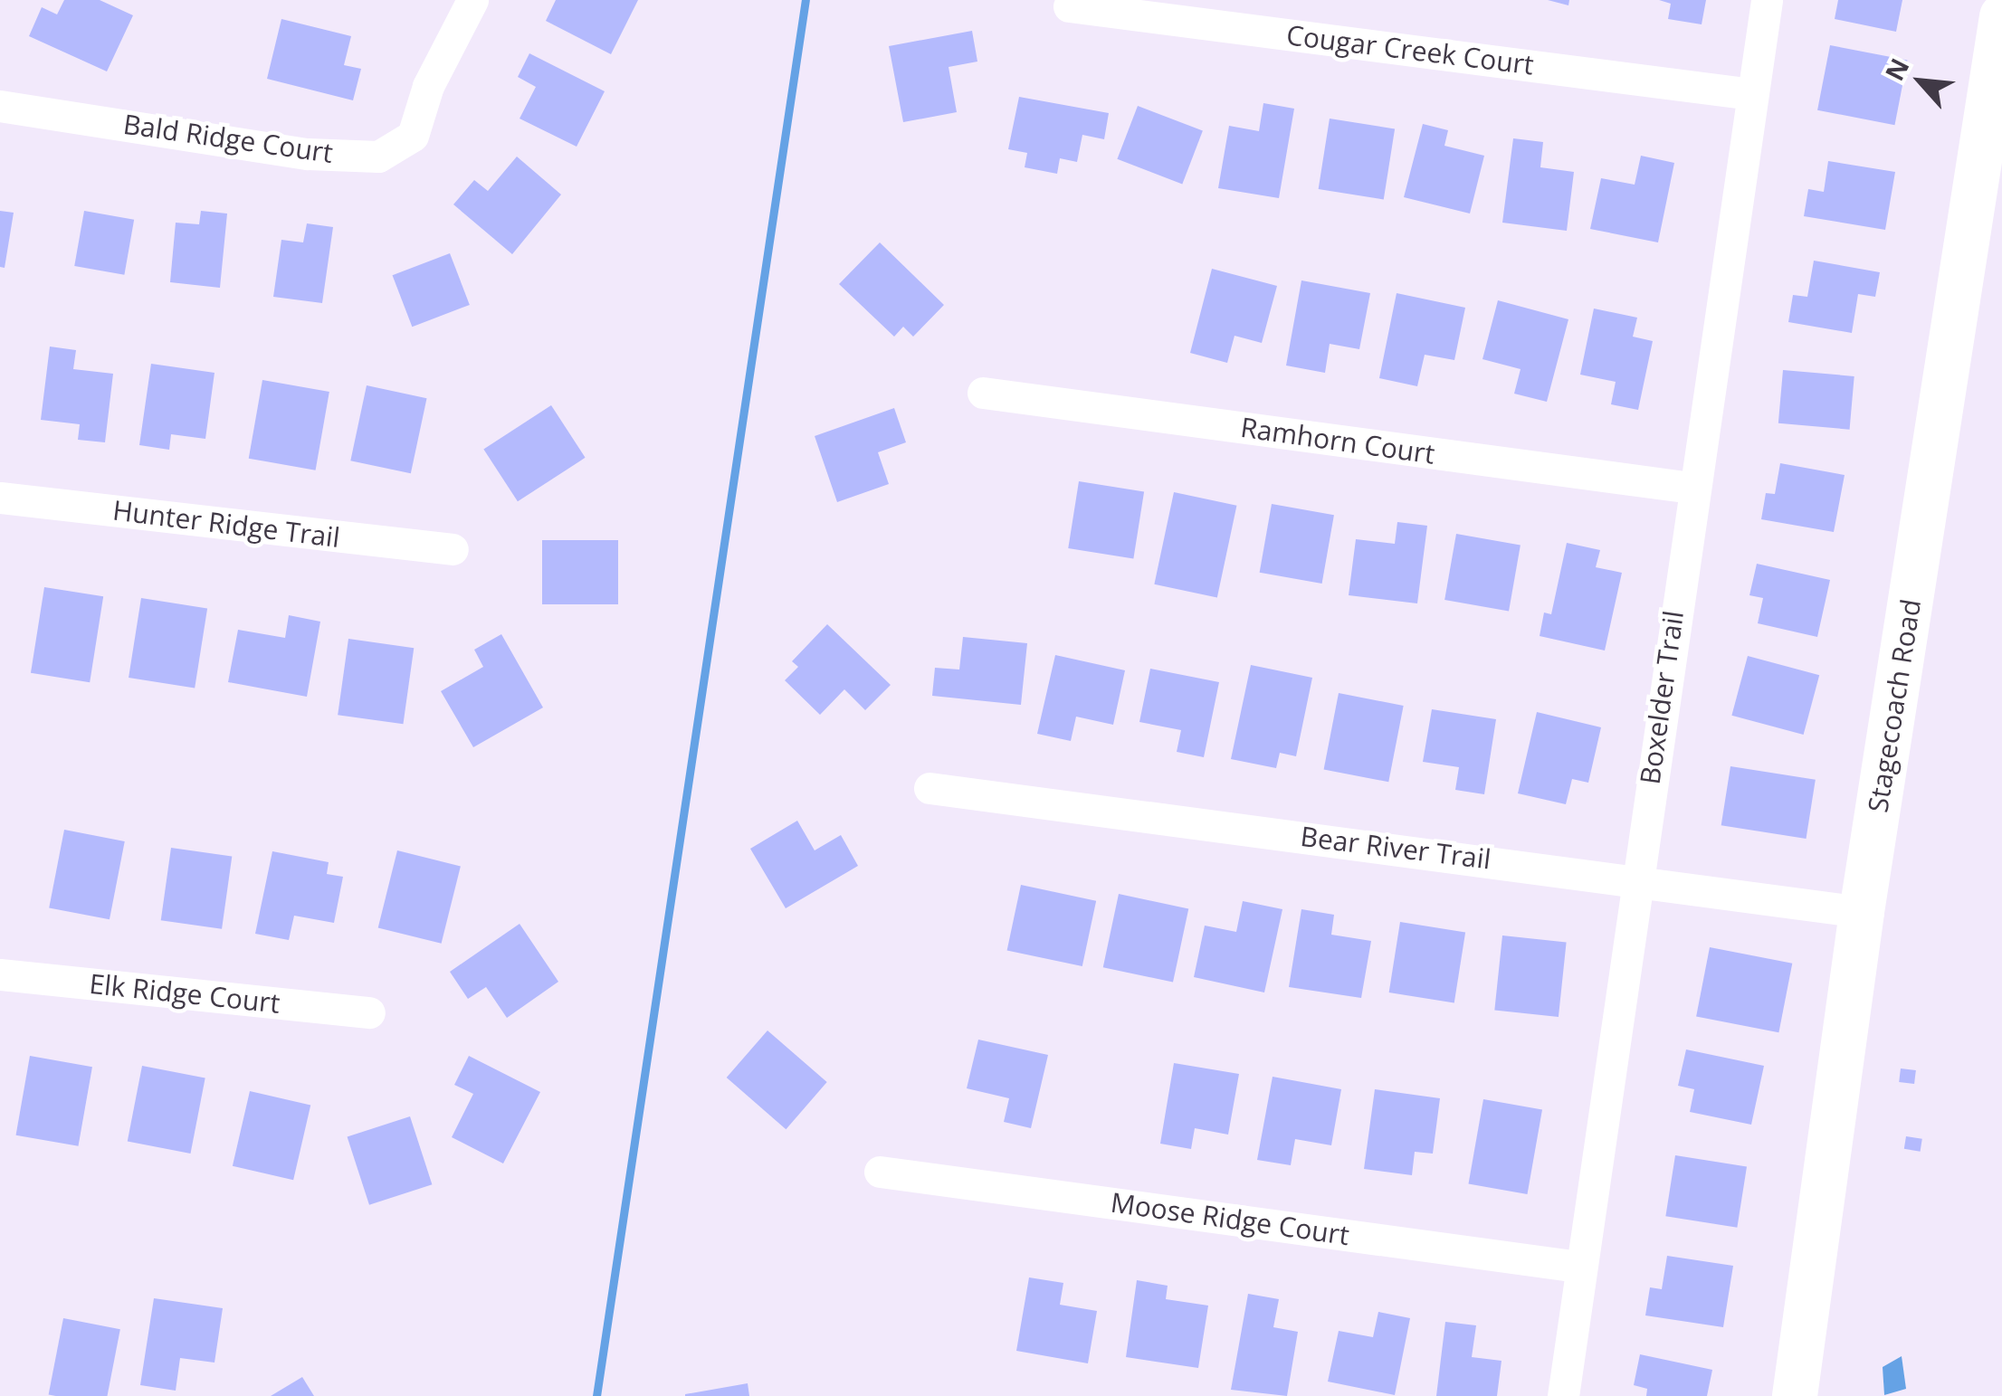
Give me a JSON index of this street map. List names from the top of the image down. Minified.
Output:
{"streets":{"main road":["Stagecoach Road"],"street":["Cougar Creek Court","Bald Ridge Court","Ramhorn Court","Hunter Ridge Trail","Boxelder Trail","Bear River Trail","Elk Ridge Court","Moose Ridge Court"]},"crossings":[["Cougar Creek Court","Boxelder Trail"],["Ramhorn Court","Boxelder Trail"],["Boxelder Trail","Bear River Trail"],["Boxelder Trail","Moose Ridge Court"],["Stagecoach Road","Bear River Trail"]],"north":"top left"}
